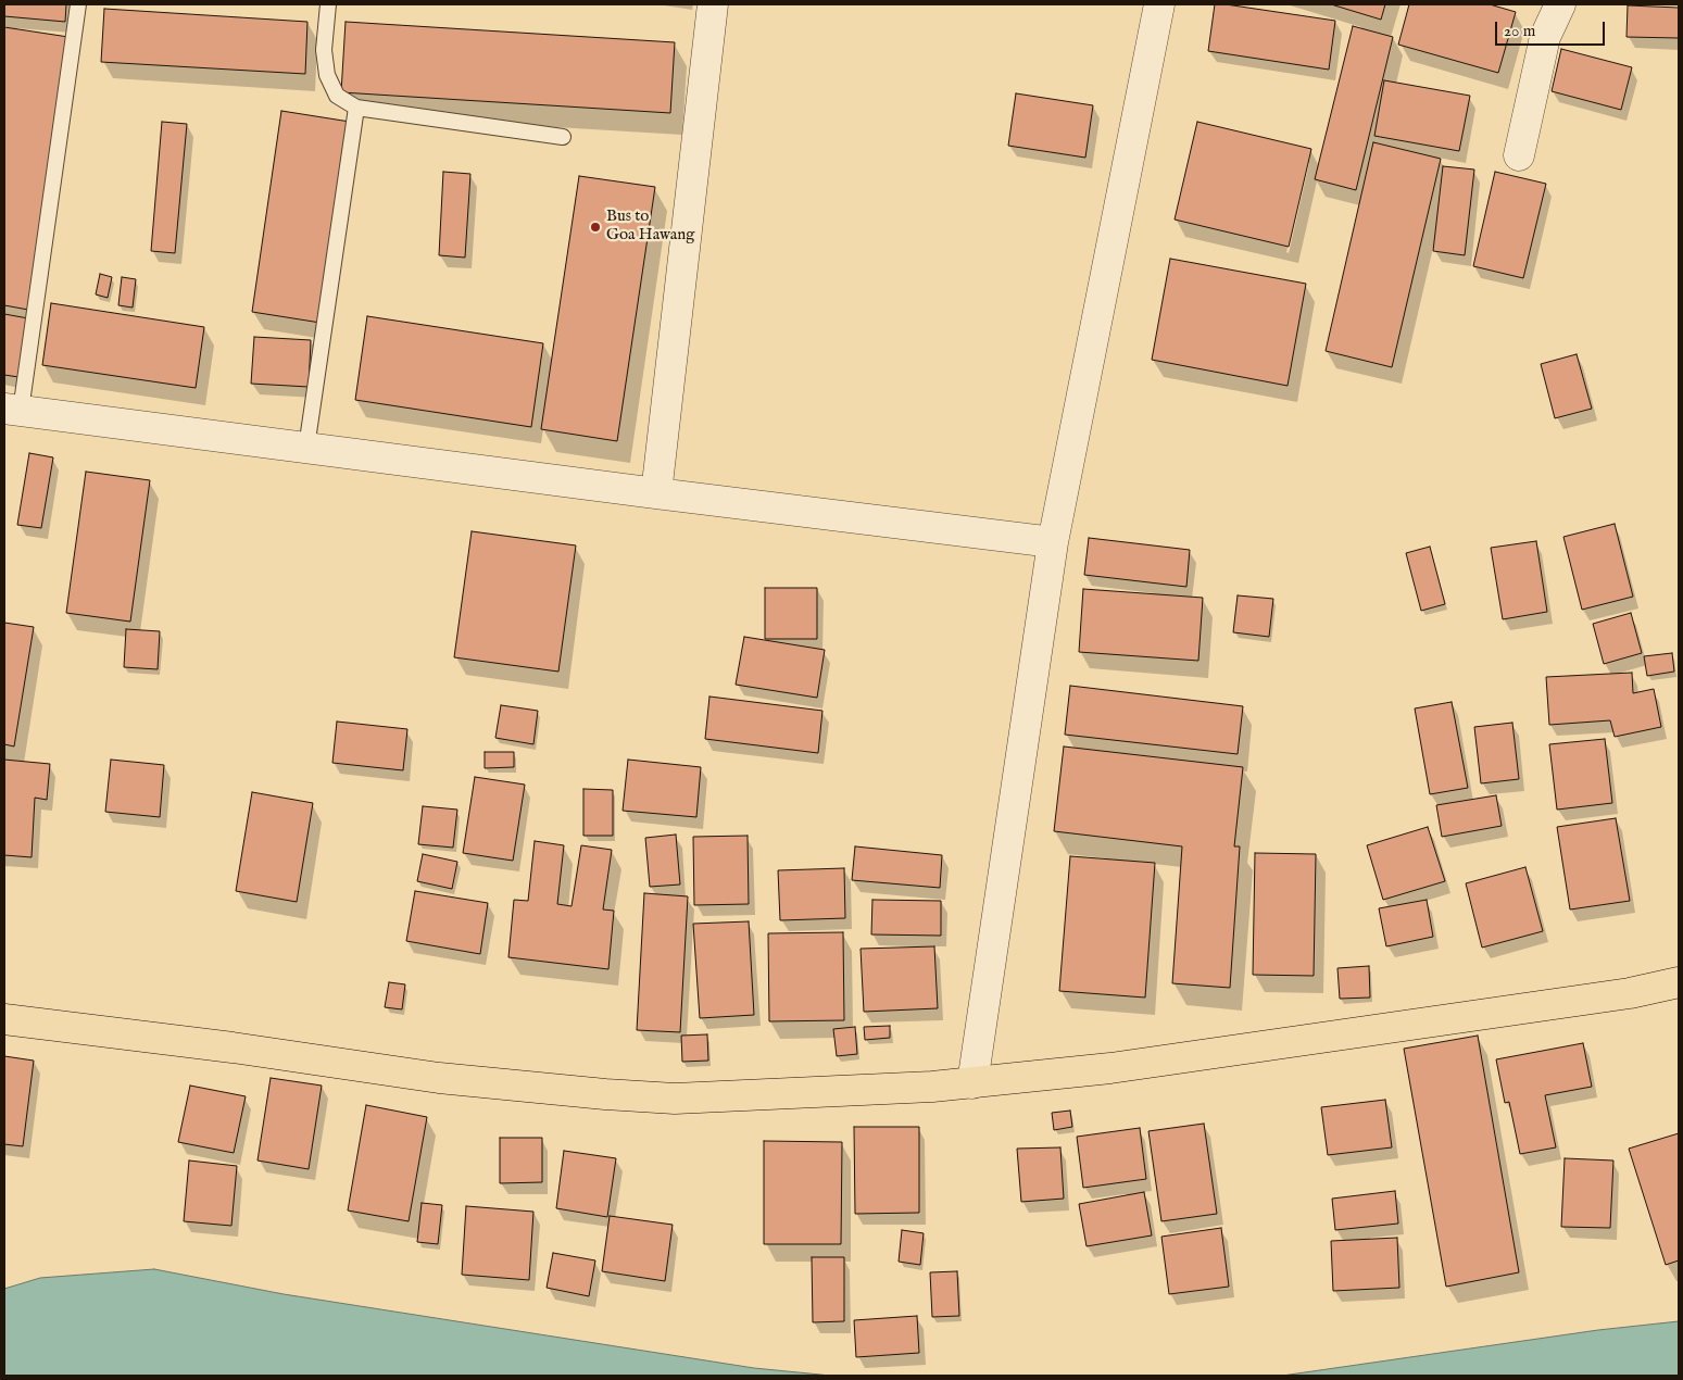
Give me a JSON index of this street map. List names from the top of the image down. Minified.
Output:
{"places":["Bus to Goa Hawang"],"scale_bar":"20 m"}
